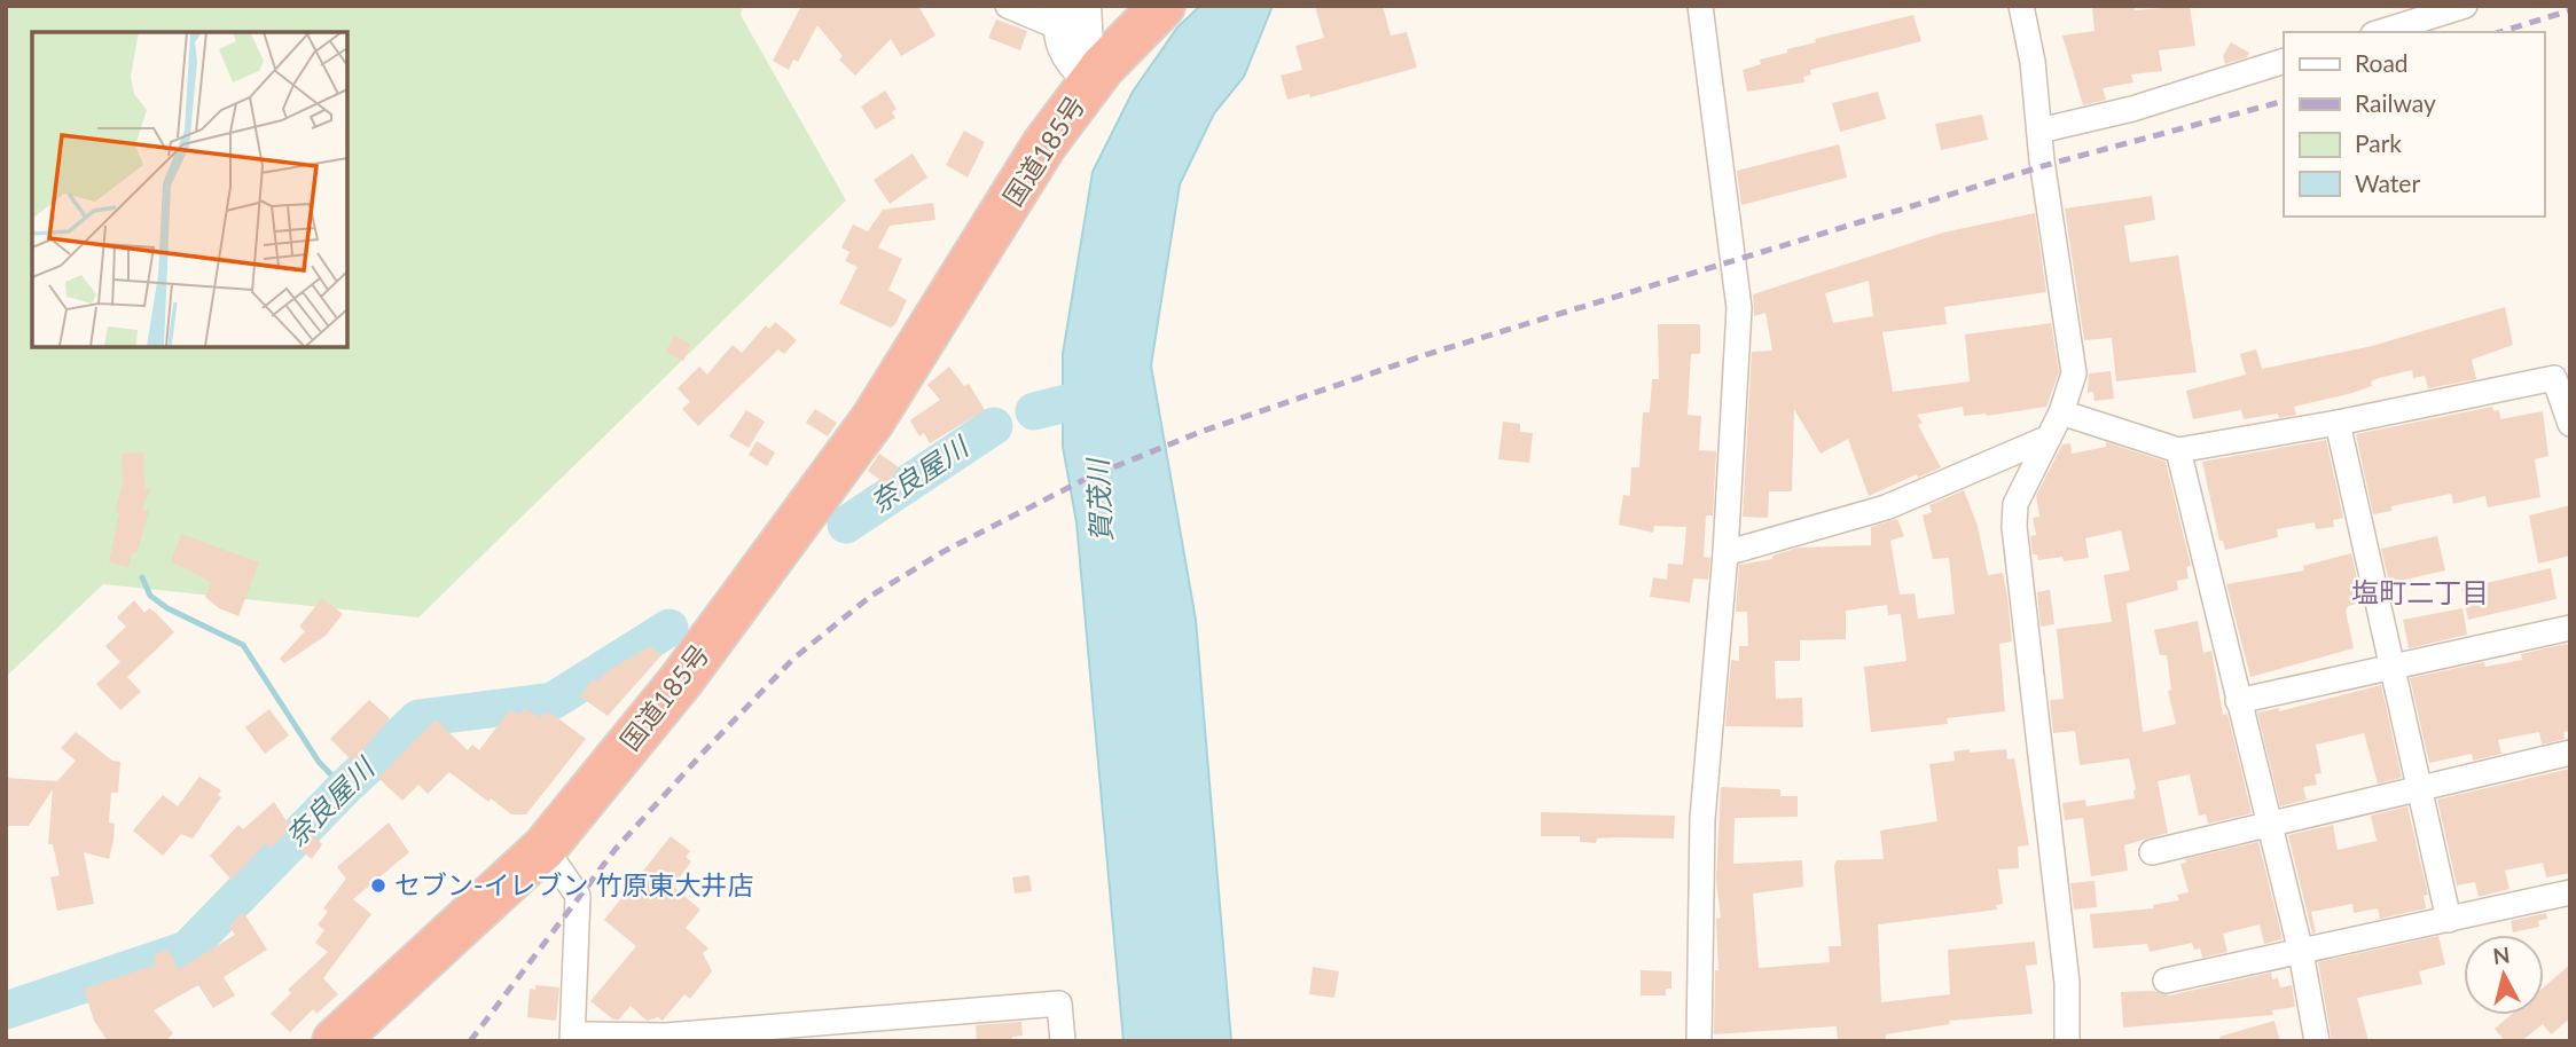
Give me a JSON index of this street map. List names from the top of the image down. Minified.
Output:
{"streets":{"highway":["国道185号"]},"districts":["塩町二丁目"],"water":["奈良屋川","賀茂川"],"places":["セブン-イレブン 竹原東大井店"],"legend":["Road","Railway","Park","Water"],"north":"top"}
